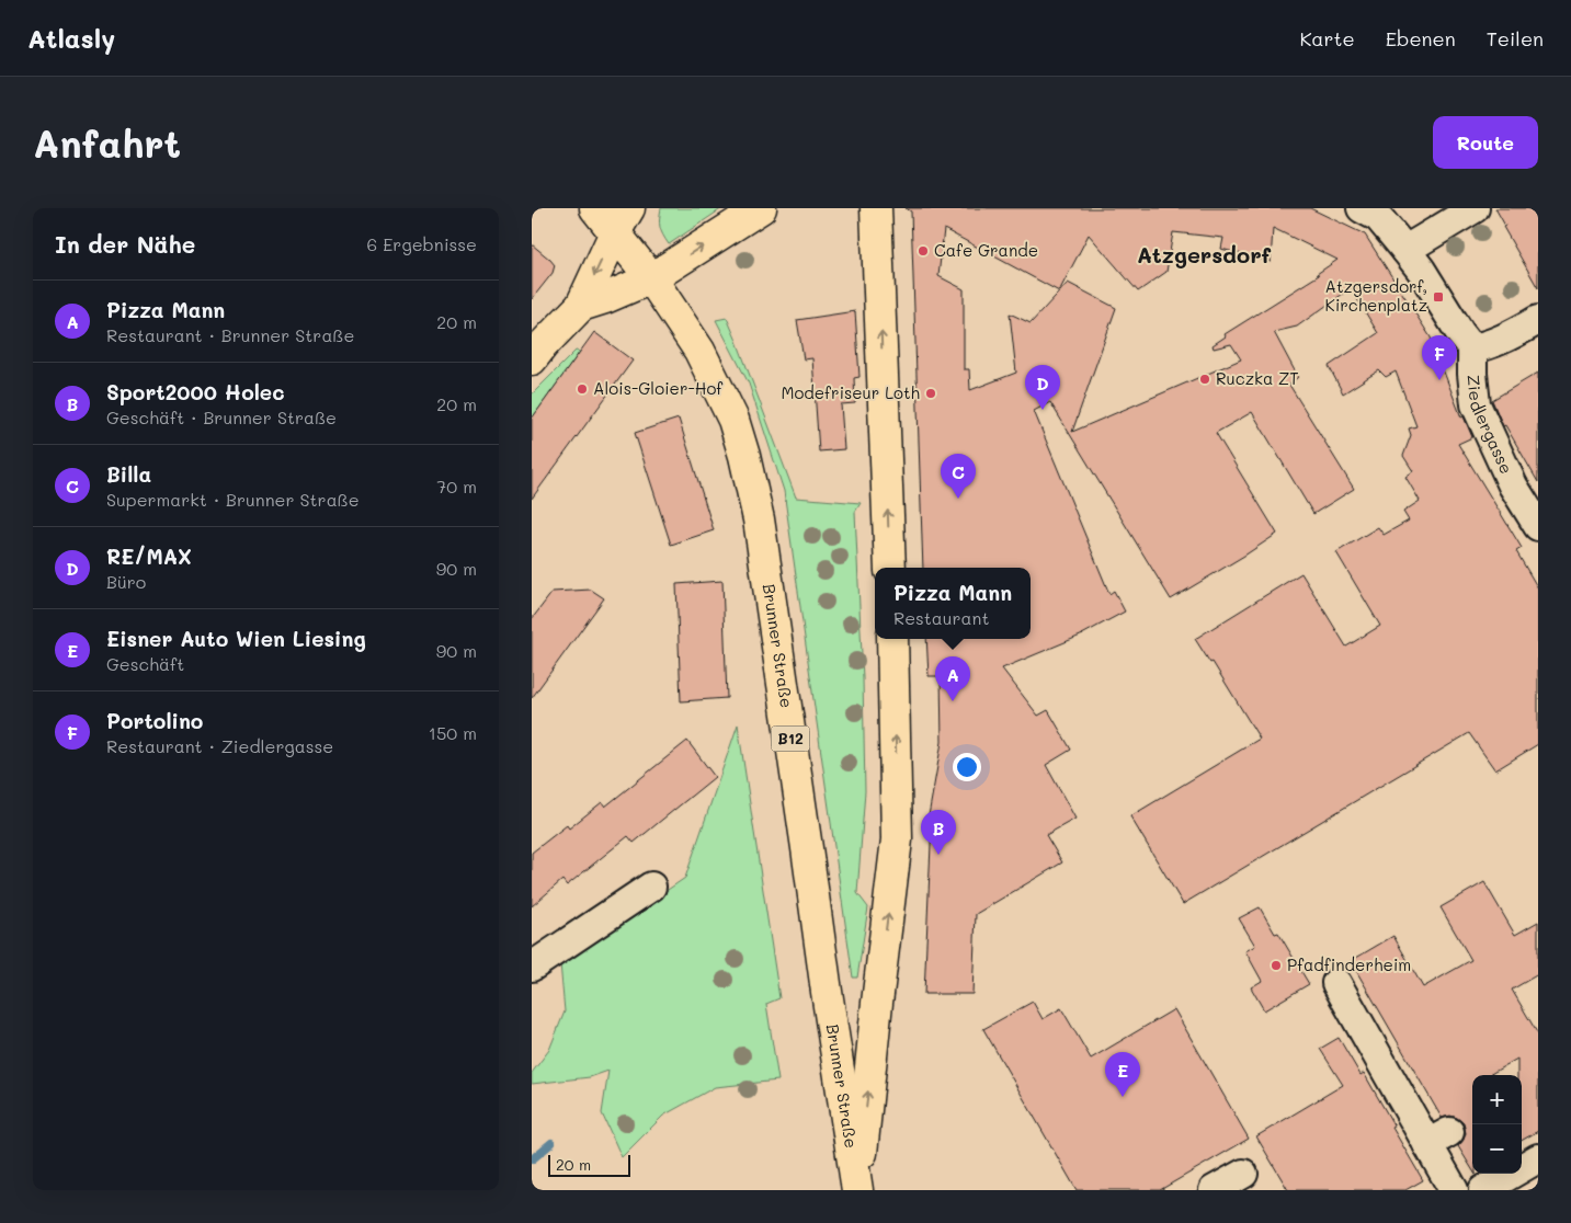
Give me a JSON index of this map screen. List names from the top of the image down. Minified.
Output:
{"streets":{"main road":["Brunner Straße","B12"],"street":["Ziedlergasse"]},"districts":["Atzgersdorf"],"places":{"other":["Cafe Grande","Ruczka ZT","Alois-Gloier-Hof","Modefriseur Loth","Pfadfinderheim"],"transit":["Atzgersdorf, Kirchenplatz"]},"scale_bar":"20 m","page":{"header":"Atlasly","nav":["Karte","Ebenen","Teilen"],"buttons":"Route","title":"Anfahrt","heading":["In der Nähe","6 Ergebnisse"],"list":[{"mark":"A","name":"Pizza Mann","note":"Restaurant · Brunner Straße","value":"20 m"},{"mark":"B","name":"Sport2000 Holec","note":"Geschäft · Brunner Straße","value":"20 m"},{"mark":"C","name":"Billa","note":"Supermarkt · Brunner Straße","value":"70 m"},{"mark":"D","name":"RE/MAX","note":"Büro","value":"90 m"},{"mark":"E","name":"Eisner Auto Wien Liesing","note":"Geschäft","value":"90 m"},{"mark":"F","name":"Portolino","note":"Restaurant · Ziedlergasse","value":"150 m"}],"pins":["F","D","C","A","B","E"],"popup":["Pizza Mann","Restaurant"],"map_buttons":["+","−"],"scale":"20 m"}}
